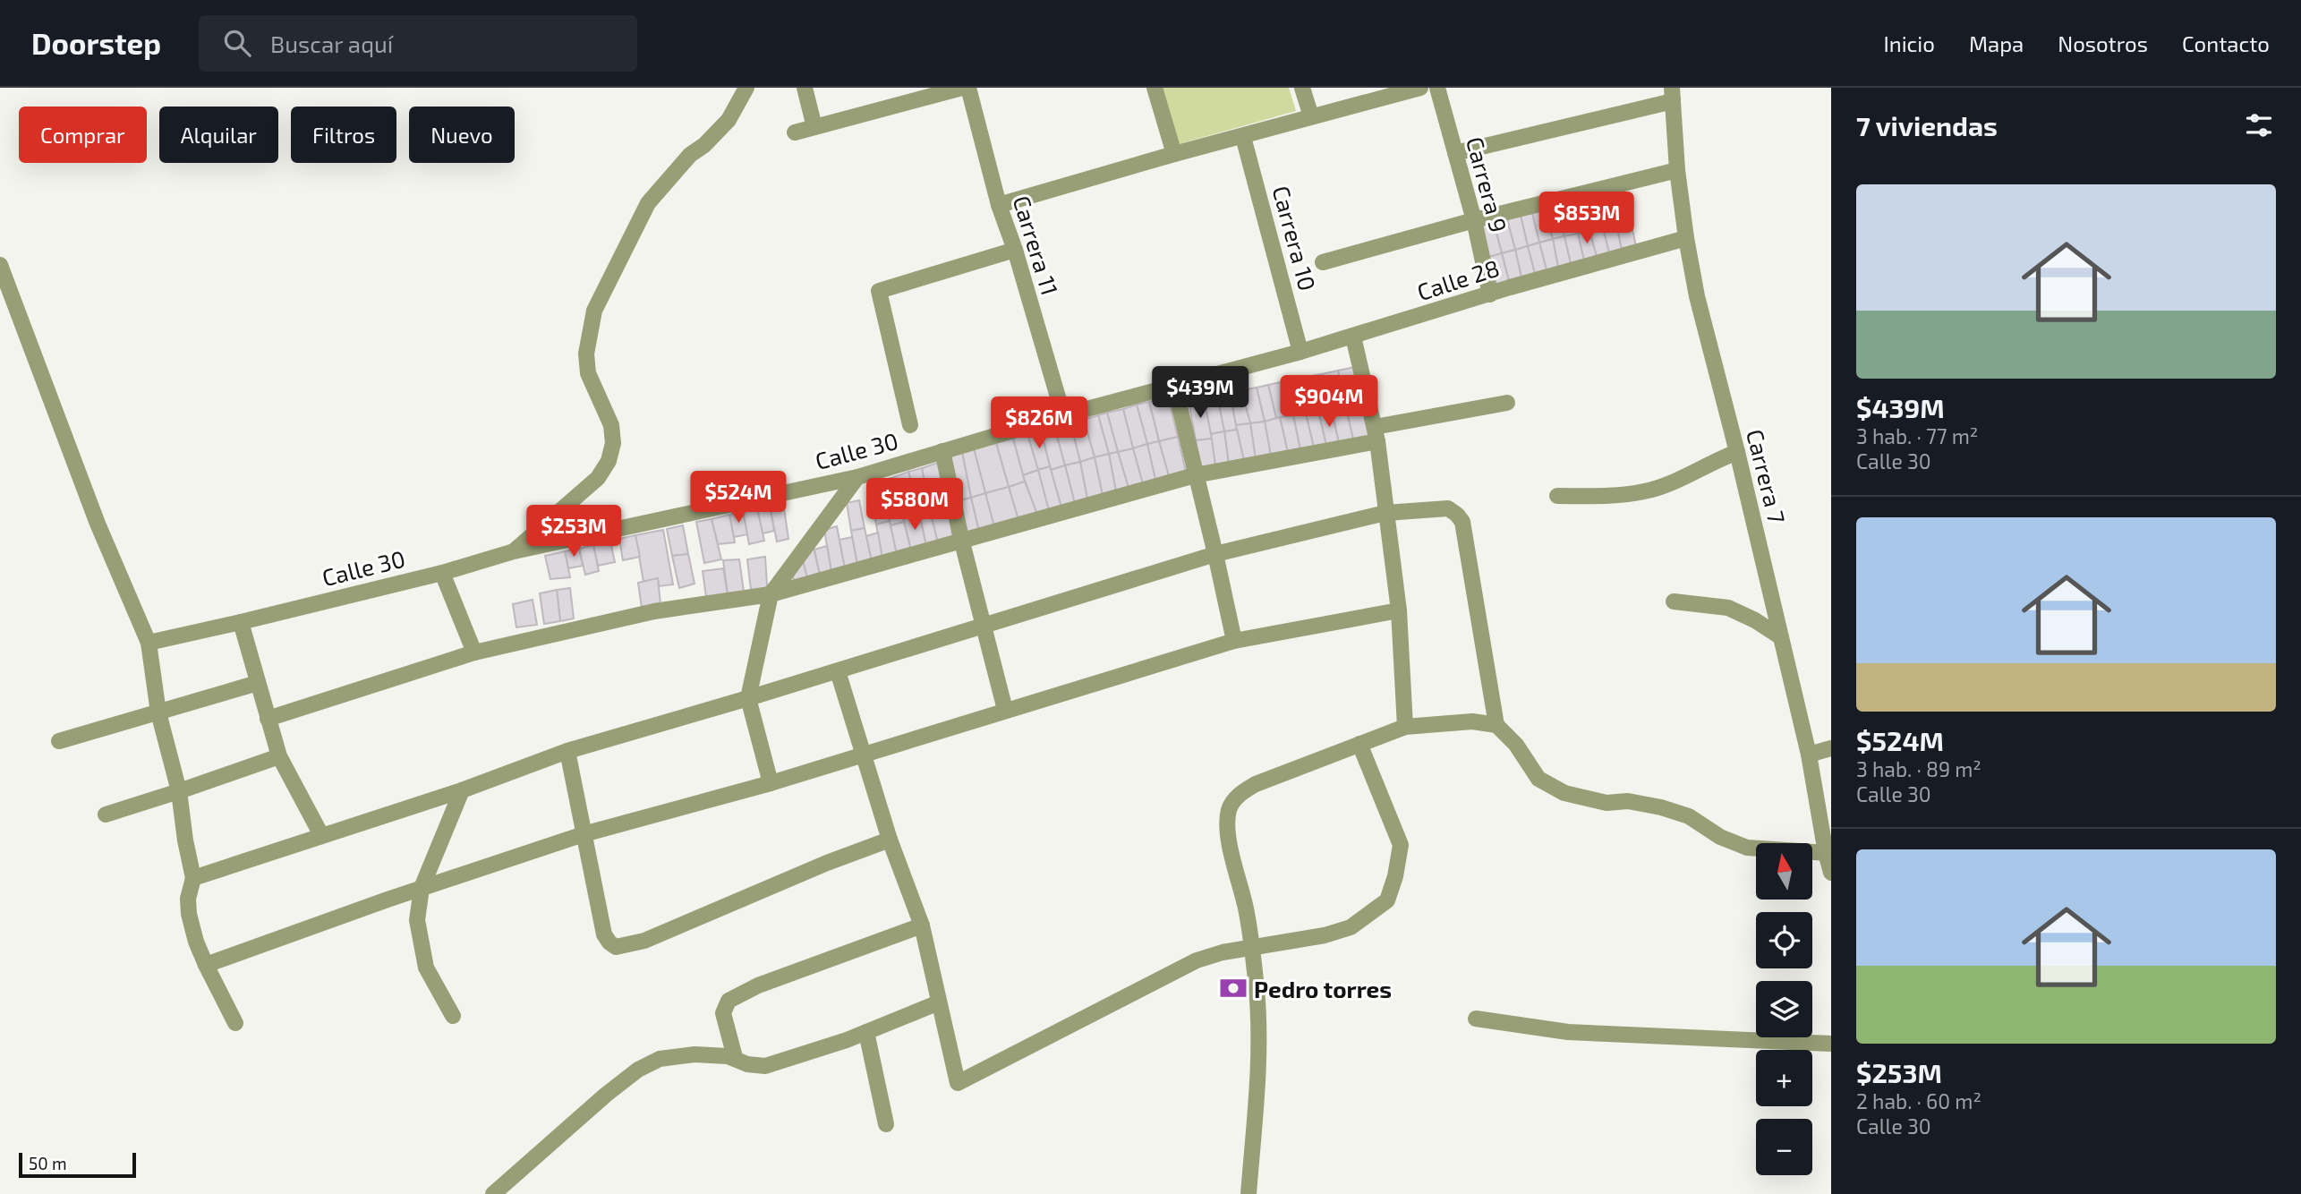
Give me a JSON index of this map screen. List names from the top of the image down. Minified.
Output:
{"streets":{"street":["Carrera 9","Carrera 10","Carrera 11","Calle 28","Calle 30","Carrera 7"]},"crossings":[["Carrera 9","Calle 28"],["Carrera 10","Calle 30"],["Carrera 11","Calle 30"],["Calle 28","Calle 30"],["Calle 28","Carrera 7"]],"places":{"bank":["Pedro torres"]},"scale_bar":"50 m","north":"top","page":{"header":"Doorstep","search":"Buscar aquí","nav":["Inicio","Mapa","Nosotros","Contacto"],"heading":"7 viviendas","chip":["Comprar","Alquilar","Filtros","Nuevo"],"list":[{"name":"$439M","note":"3 hab. · 77 m² · Calle 30"},{"name":"$524M","note":"3 hab. · 89 m² · Calle 30"},{"name":"$253M","note":"2 hab. · 60 m² · Calle 30"}],"price":["$853M","$439M","$904M","$826M","$524M","$580M","$253M"],"map_buttons":["+","−"],"scale":"50 m"}}
